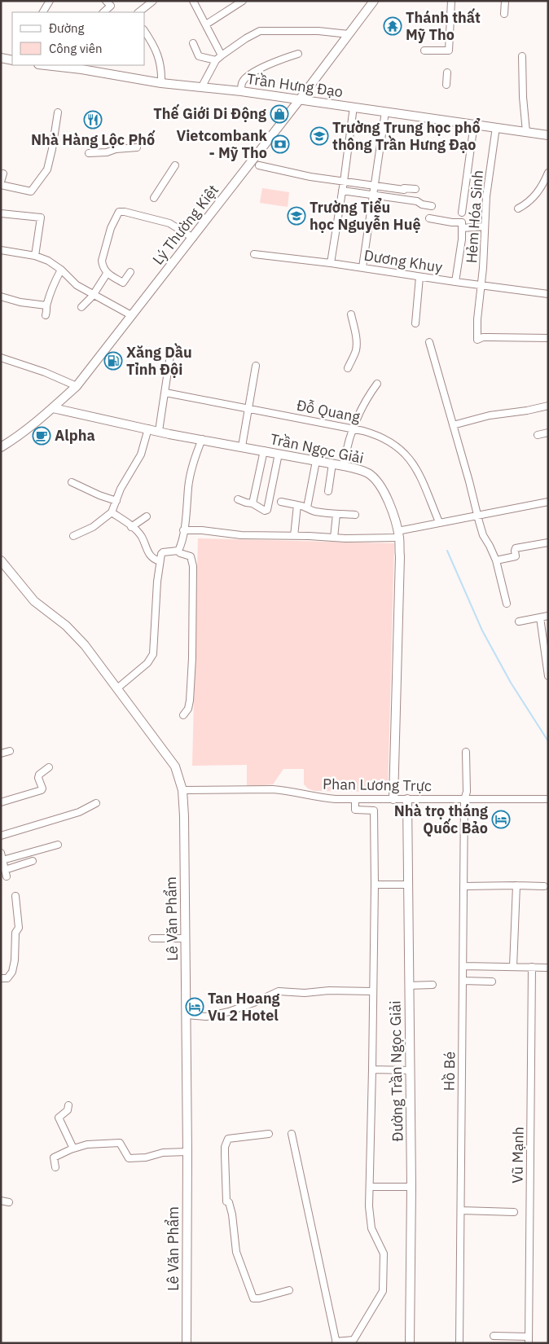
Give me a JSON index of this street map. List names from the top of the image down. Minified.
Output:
{"streets":{"street":["Trần Hưng Đạo","Hẻm Hóa Sinh","Lý Thường Kiệt","Dương Khuy","Đỗ Quang","Trần Ngọc Giải","Phan Lương Trực","Lê Văn Phẩm","Đường Trần Ngọc Giải","Hồ Bé","Vũ Mạnh"]},"crossings":[["Trần Hưng Đạo","Hẻm Hóa Sinh"],["Trần Hưng Đạo","Lý Thường Kiệt"],["Hẻm Hóa Sinh","Dương Khuy"],["Lý Thường Kiệt","Trần Ngọc Giải"],["Trần Ngọc Giải","Phan Lương Trực"],["Phan Lương Trực","Lê Văn Phẩm"],["Phan Lương Trực","Đường Trần Ngọc Giải"],["Phan Lương Trực","Hồ Bé"]],"places":{"temple":["Thánh thất Mỹ Tho"],"shop":["Thế Giới Di Động"],"restaurant":["Nhà Hàng Lộc Phố"],"school or university":["Trường Trung học phổ thông Trần Hưng Đạo","Trường Tiểu học Nguyễn Huệ"],"bank":["Vietcombank - Mỹ Tho"],"fuel station":["Xăng Dầu Tỉnh Đội"],"cafe":["Alpha"],"hotel":["Nhà trọ tháng Quốc Bảo","Tan Hoang Vu 2 Hotel"]},"legend":["Đường","Công viên"]}
